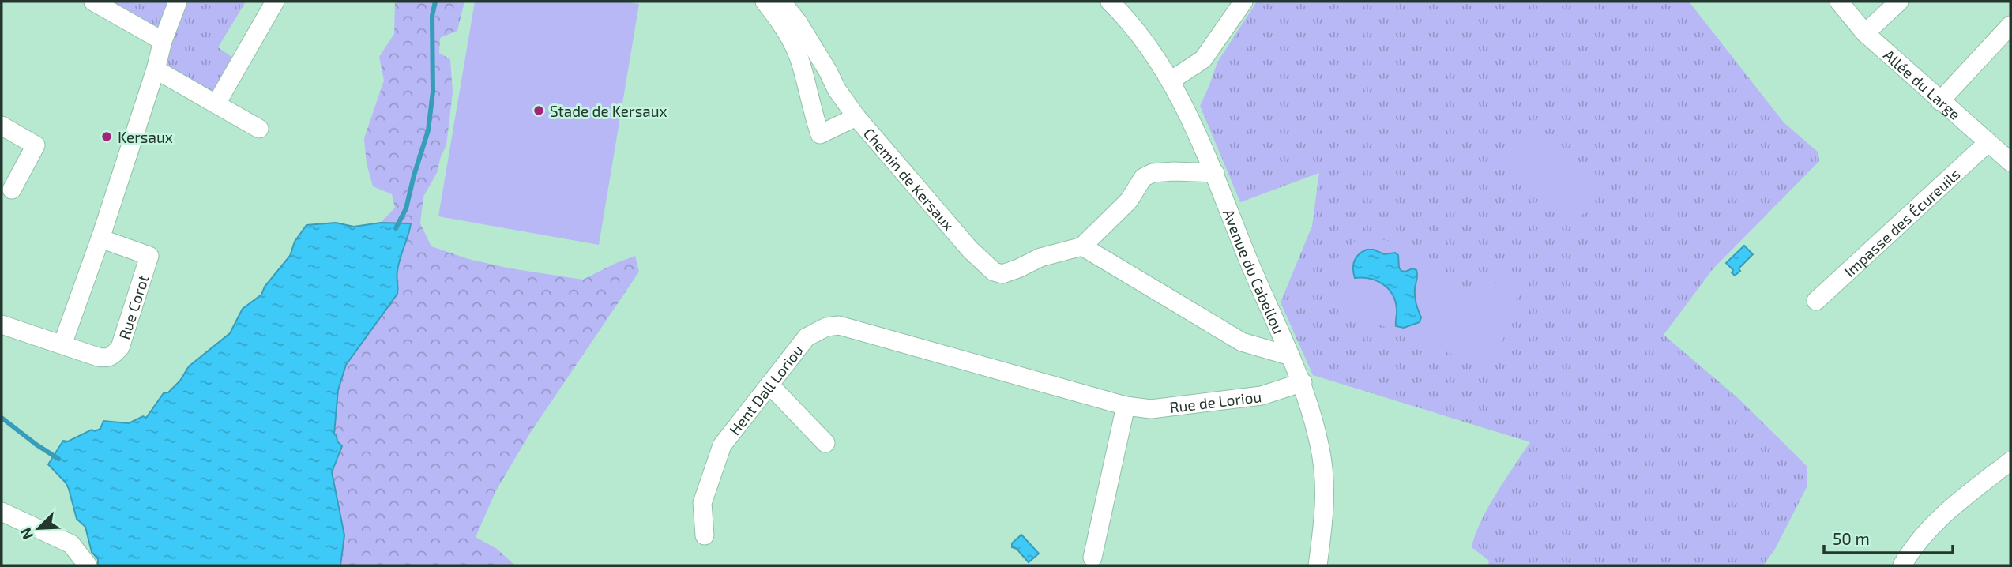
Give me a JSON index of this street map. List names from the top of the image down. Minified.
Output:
{"streets":{"street":["Allée du Large","Chemin de Kersaux","Impasse des Écureuils","Avenue du Cabellou","Rue Corot","Hent Dall Loriou","Rue de Loriou"]},"crossings":[["Allée du Large","Impasse des Écureuils"],["Chemin de Kersaux","Avenue du Cabellou"],["Avenue du Cabellou","Rue de Loriou"],["Hent Dall Loriou","Rue de Loriou"]],"places":["Stade de Kersaux","Kersaux"],"scale_bar":"50 m","north":"bottom left"}
